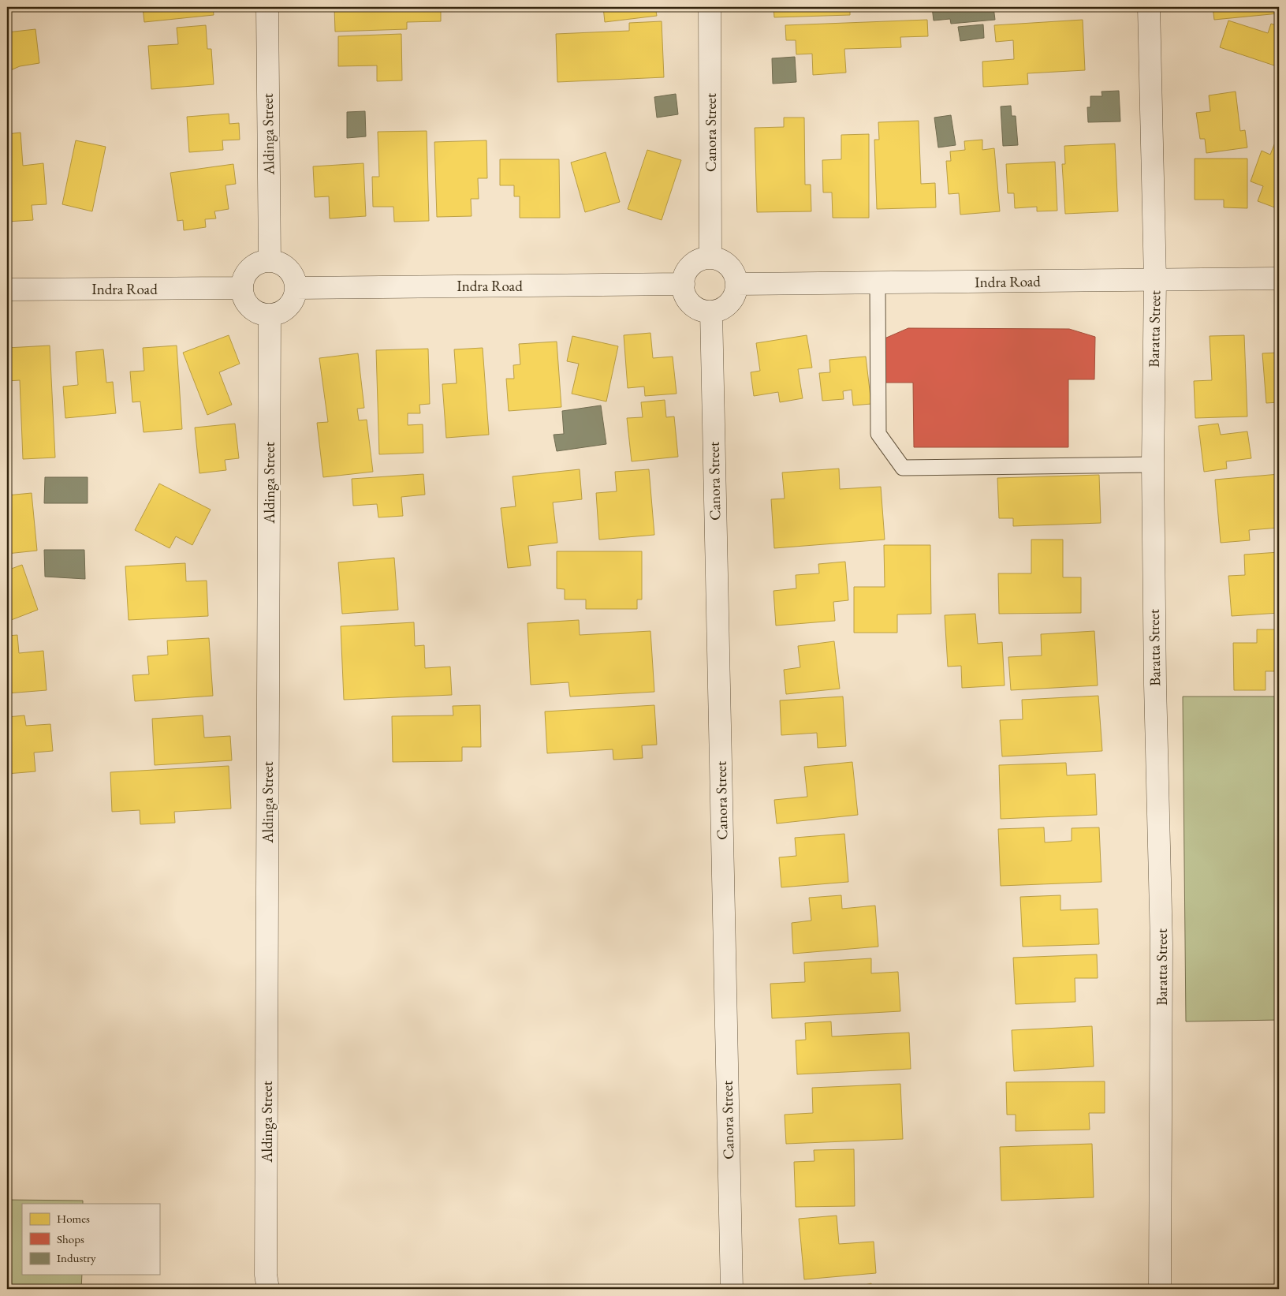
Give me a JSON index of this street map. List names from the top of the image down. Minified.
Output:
{"streets":{"street":["Canora Street","Aldinga Street","Indra Road","Baratta Street"]},"crossings":[["Canora Street","Indra Road"],["Aldinga Street","Indra Road"],["Indra Road","Baratta Street"]],"legend":["Homes","Shops","Industry"]}
